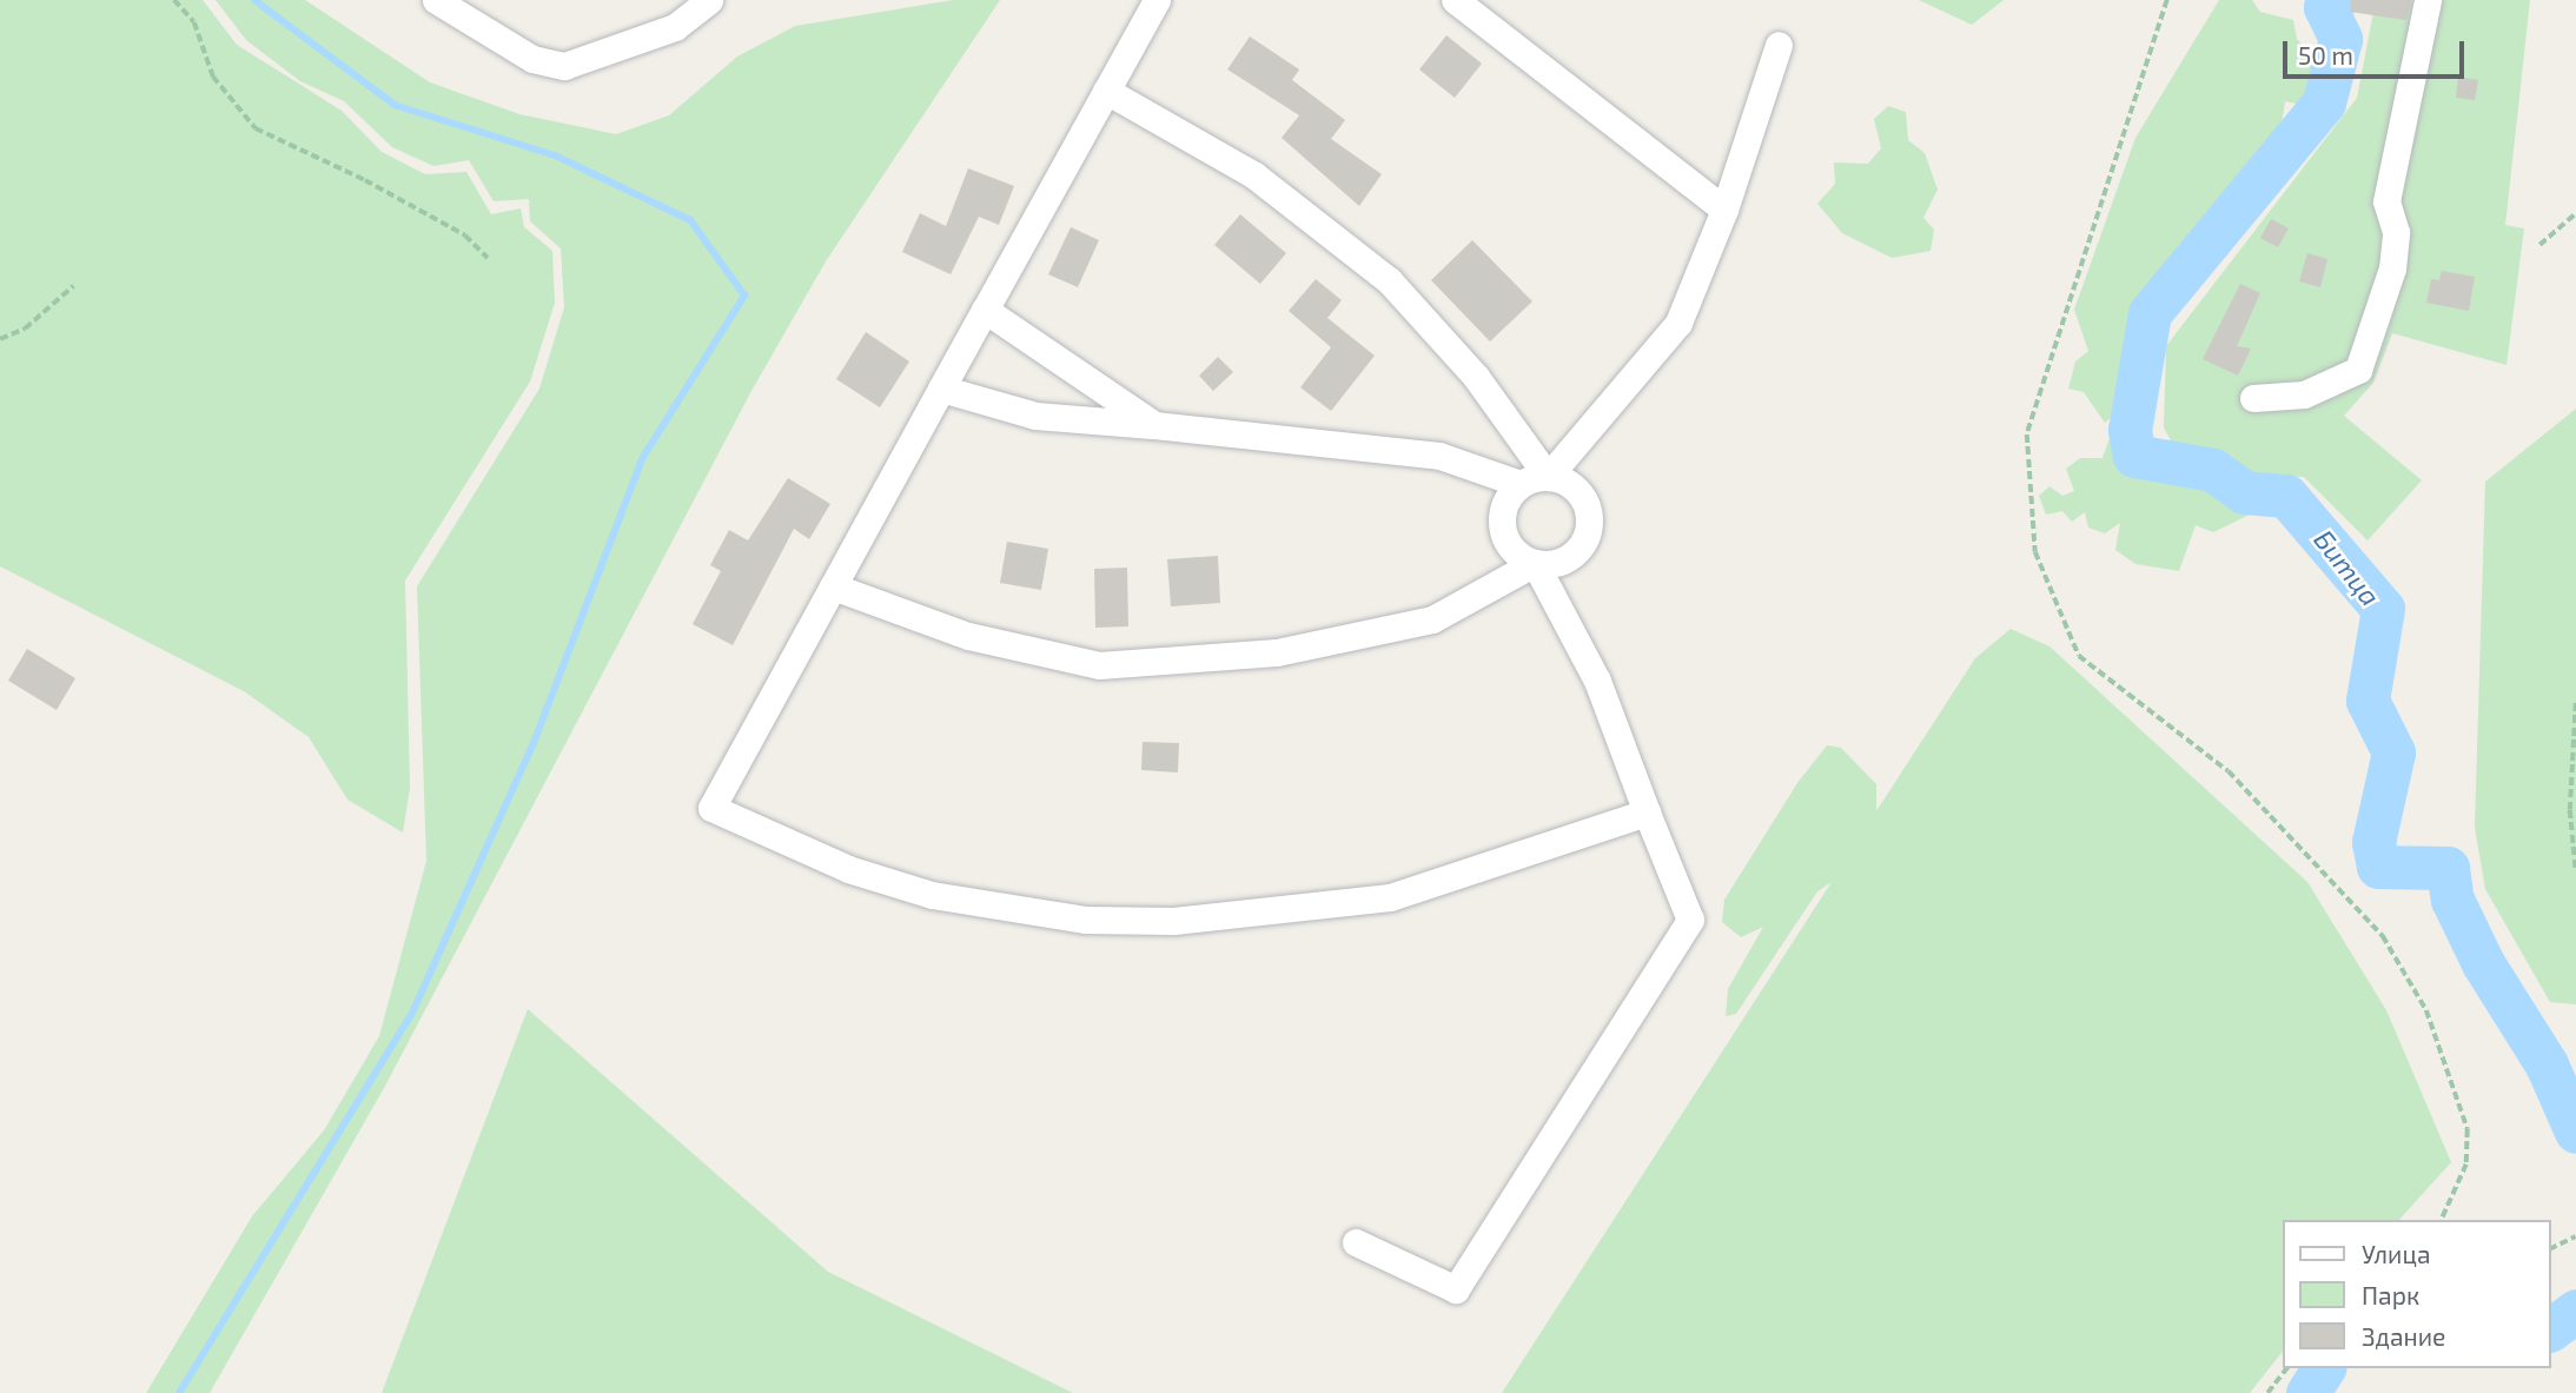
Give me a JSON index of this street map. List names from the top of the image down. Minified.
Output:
{"water":["Битца"],"legend":["Улица","Парк","Здание"],"scale_bar":"50 m"}
